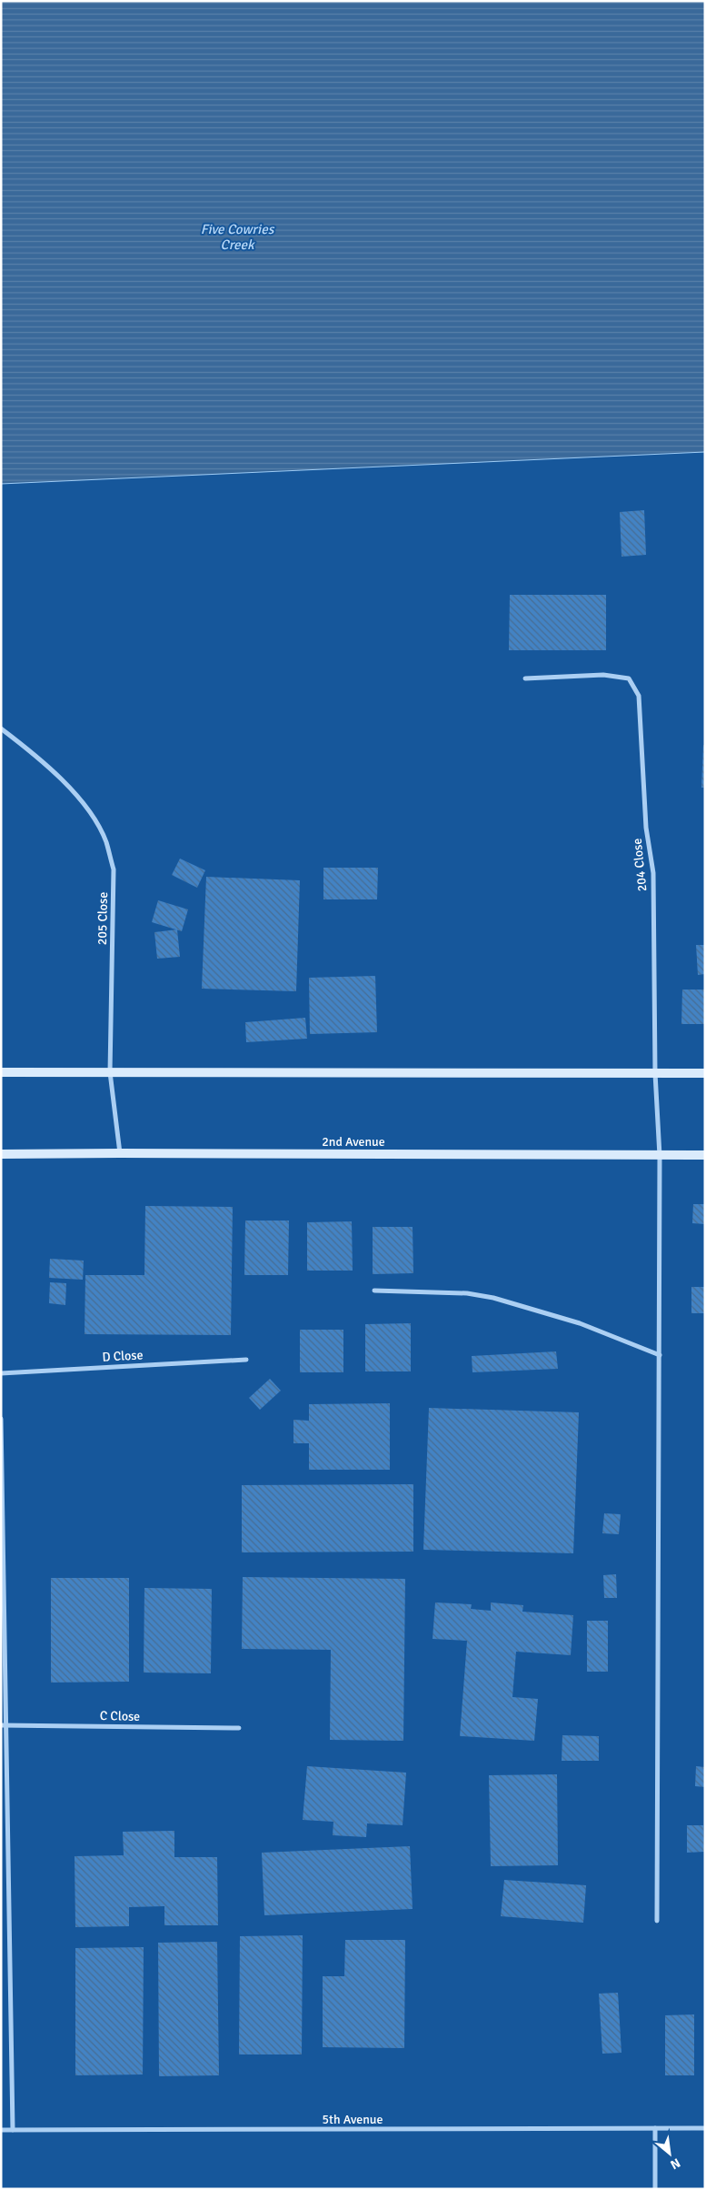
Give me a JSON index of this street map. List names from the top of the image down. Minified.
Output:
{"streets":{"street":["204 Close","205 Close","2nd Avenue","D Close","C Close","5th Avenue"]},"crossings":[["204 Close","2nd Avenue"],["205 Close","2nd Avenue"]],"water":["Five Cowries Creek"],"north":"bottom right"}
